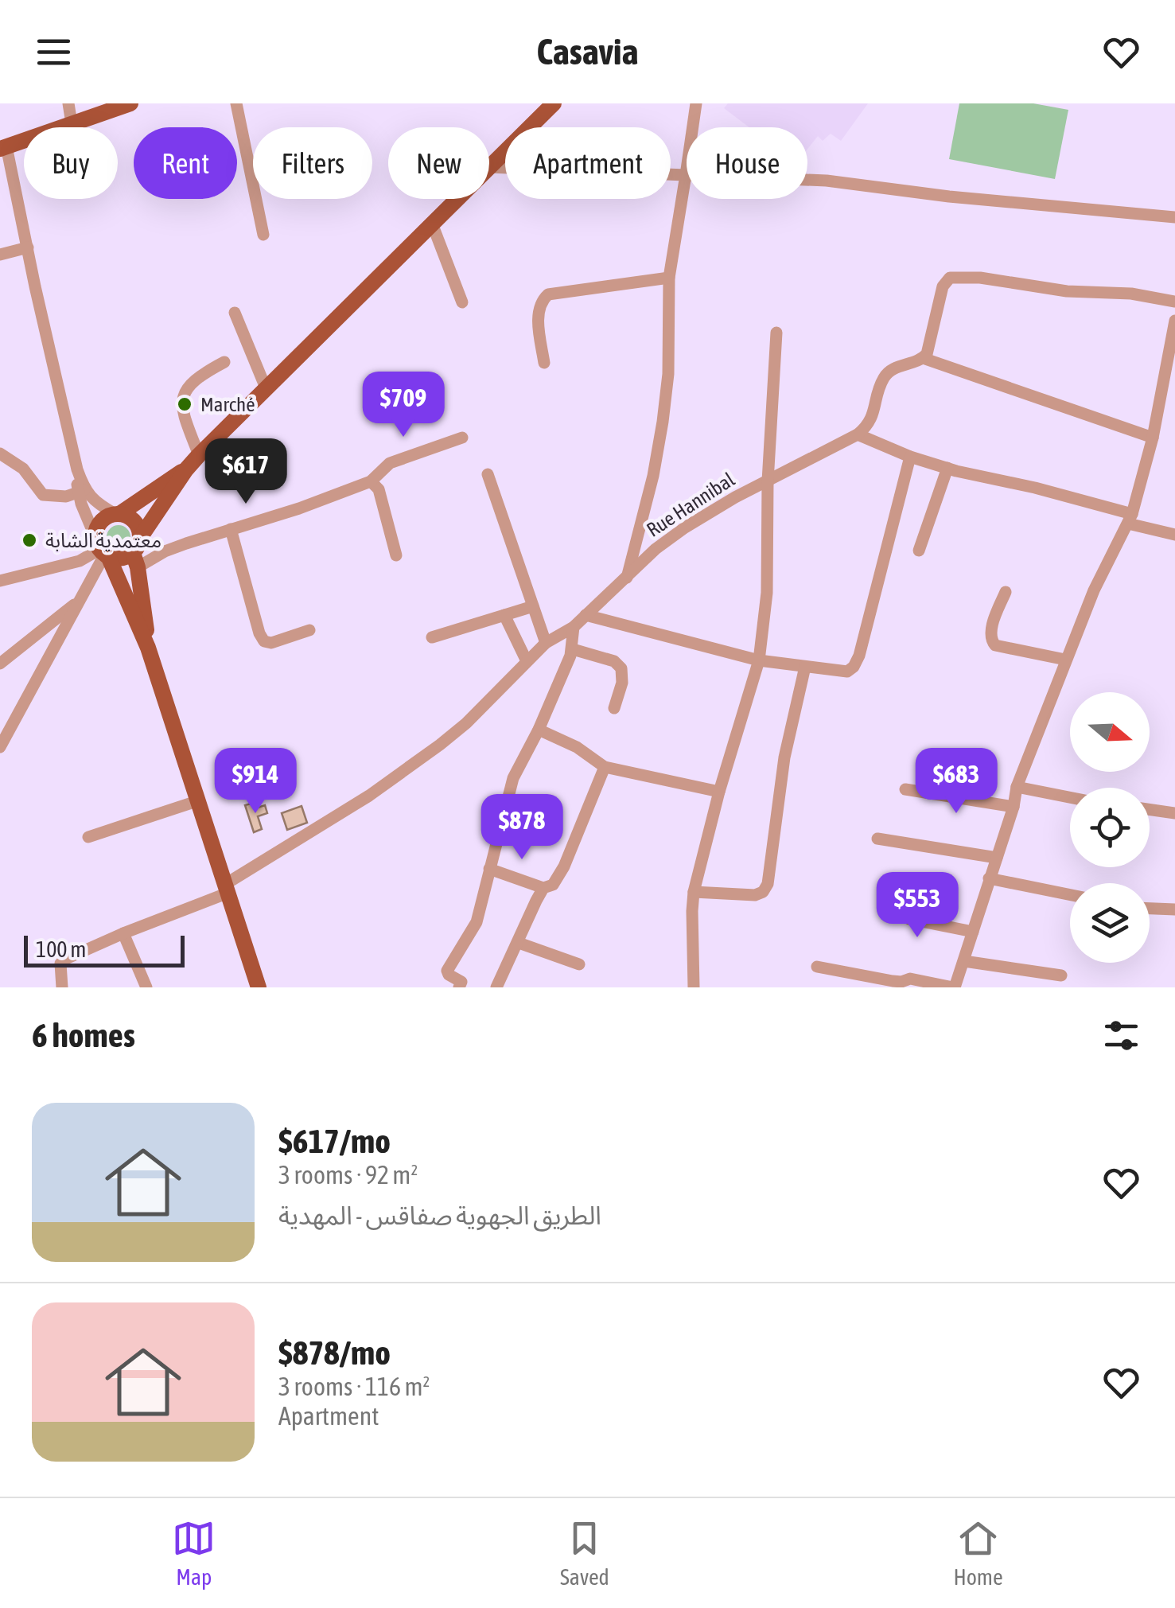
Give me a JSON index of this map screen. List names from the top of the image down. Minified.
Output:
{"streets":{"street":["Rue Hannibal"]},"places":["Marché","معتمدية الشابة"],"scale_bar":"100 m","north":"right","page":{"header":"Casavia","chip":["Buy","Rent","Filters","New","Apartment","House"],"price":["$709","$617","$914","$683","$878","$553"],"scale":"100 m","heading":"6 homes","list":[{"name":"$617/mo","note":"3 rooms · 92 m² · الطريق الجهوية صفاقس - المهدية"},{"name":"$878/mo","note":"3 rooms · 116 m² · Apartment"}],"tabs":["Map","Saved","Home"]}}
